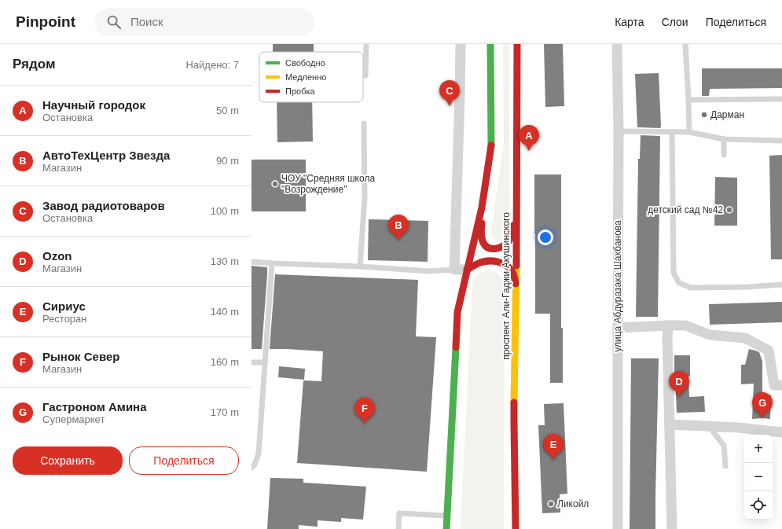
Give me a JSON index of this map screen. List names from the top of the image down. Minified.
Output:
{"streets":{"highway":["проспект Али-Гаджи Акушинского"],"street":["улица Абдуразака Шахбанова"]},"places":["Дарман","ЧОУ \"Средняя школа \"Возрождение\"","детский сад №42","Ликойл"],"legend":["Свободно","Медленно","Пробка"],"page":{"header":"Pinpoint","search":"Поиск","nav":["Карта","Слои","Поделиться"],"heading":["Рядом","Найдено: 7"],"pins":["C","A","B","D","G","F","E"],"list":[{"mark":"A","name":"Научный городок","note":"Остановка","value":"50 m"},{"mark":"B","name":"АвтоТехЦентр Звезда","note":"Магазин","value":"90 m"},{"mark":"C","name":"Завод радиотоваров","note":"Остановка","value":"100 m"},{"mark":"D","name":"Ozon","note":"Магазин","value":"130 m"},{"mark":"E","name":"Сириус","note":"Ресторан","value":"140 m"},{"mark":"F","name":"Рынок Север","note":"Магазин","value":"160 m"},{"mark":"G","name":"Гастроном Амина","note":"Супермаркет","value":"170 m"}],"map_buttons":["+","−"],"buttons":["Сохранить","Поделиться"]}}
